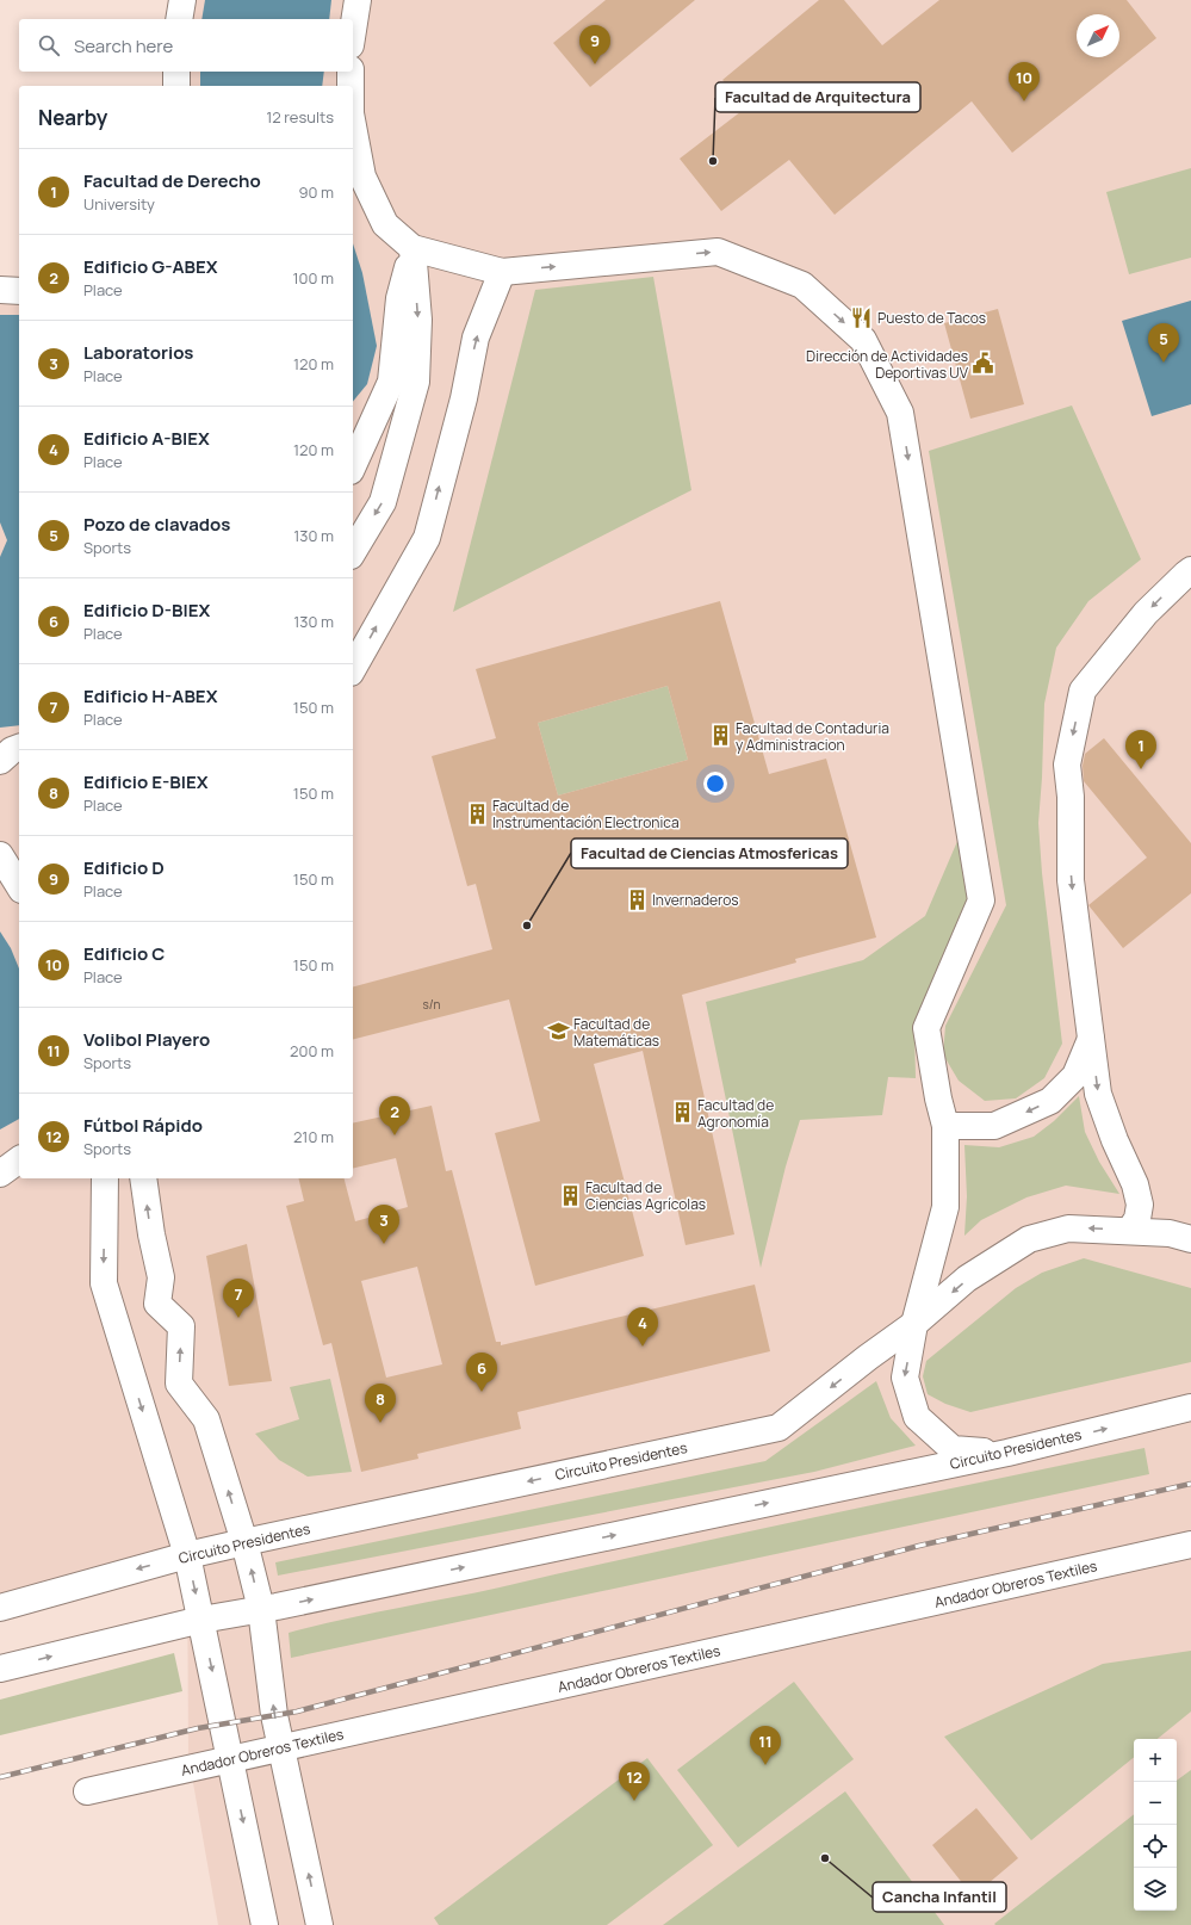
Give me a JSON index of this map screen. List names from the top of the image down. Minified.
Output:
{"streets":{"street":["Circuito Presidentes","Andador Obreros Textiles"]},"places":{"other":["Facultad de Arquitectura","Facultad de Ciencias Atmosfericas","Cancha Infantil"],"restaurant":["Puesto de Tacos"],"public building":["Dirección de Actividades Deportivas UV"],"building":["Facultad de Contaduria y Administracion","Facultad de Instrumentación Electronica","Invernaderos","Facultad de Agronomía","Facultad de Ciencias Agrícolas"],"school or university":["Facultad de Matemáticas"]},"house_numbers":["s/n"],"north":"top right","page":{"search":"Search here","pins":["9","10","5","1","2","3","7","4","6","8","11","12"],"heading":["Nearby","12 results"],"list":[{"mark":"1","name":"Facultad de Derecho","note":"University","value":"90 m"},{"mark":"2","name":"Edificio G-ABEX","note":"Place","value":"100 m"},{"mark":"3","name":"Laboratorios","note":"Place","value":"120 m"},{"mark":"4","name":"Edificio A-BIEX","note":"Place","value":"120 m"},{"mark":"5","name":"Pozo de clavados","note":"Sports","value":"130 m"},{"mark":"6","name":"Edificio D-BIEX","note":"Place","value":"130 m"},{"mark":"7","name":"Edificio H-ABEX","note":"Place","value":"150 m"},{"mark":"8","name":"Edificio E-BIEX","note":"Place","value":"150 m"},{"mark":"9","name":"Edificio D","note":"Place","value":"150 m"},{"mark":"10","name":"Edificio C","note":"Place","value":"150 m"},{"mark":"11","name":"Volibol Playero","note":"Sports","value":"200 m"},{"mark":"12","name":"Fútbol Rápido","note":"Sports","value":"210 m"}],"map_buttons":["+","−"]}}
